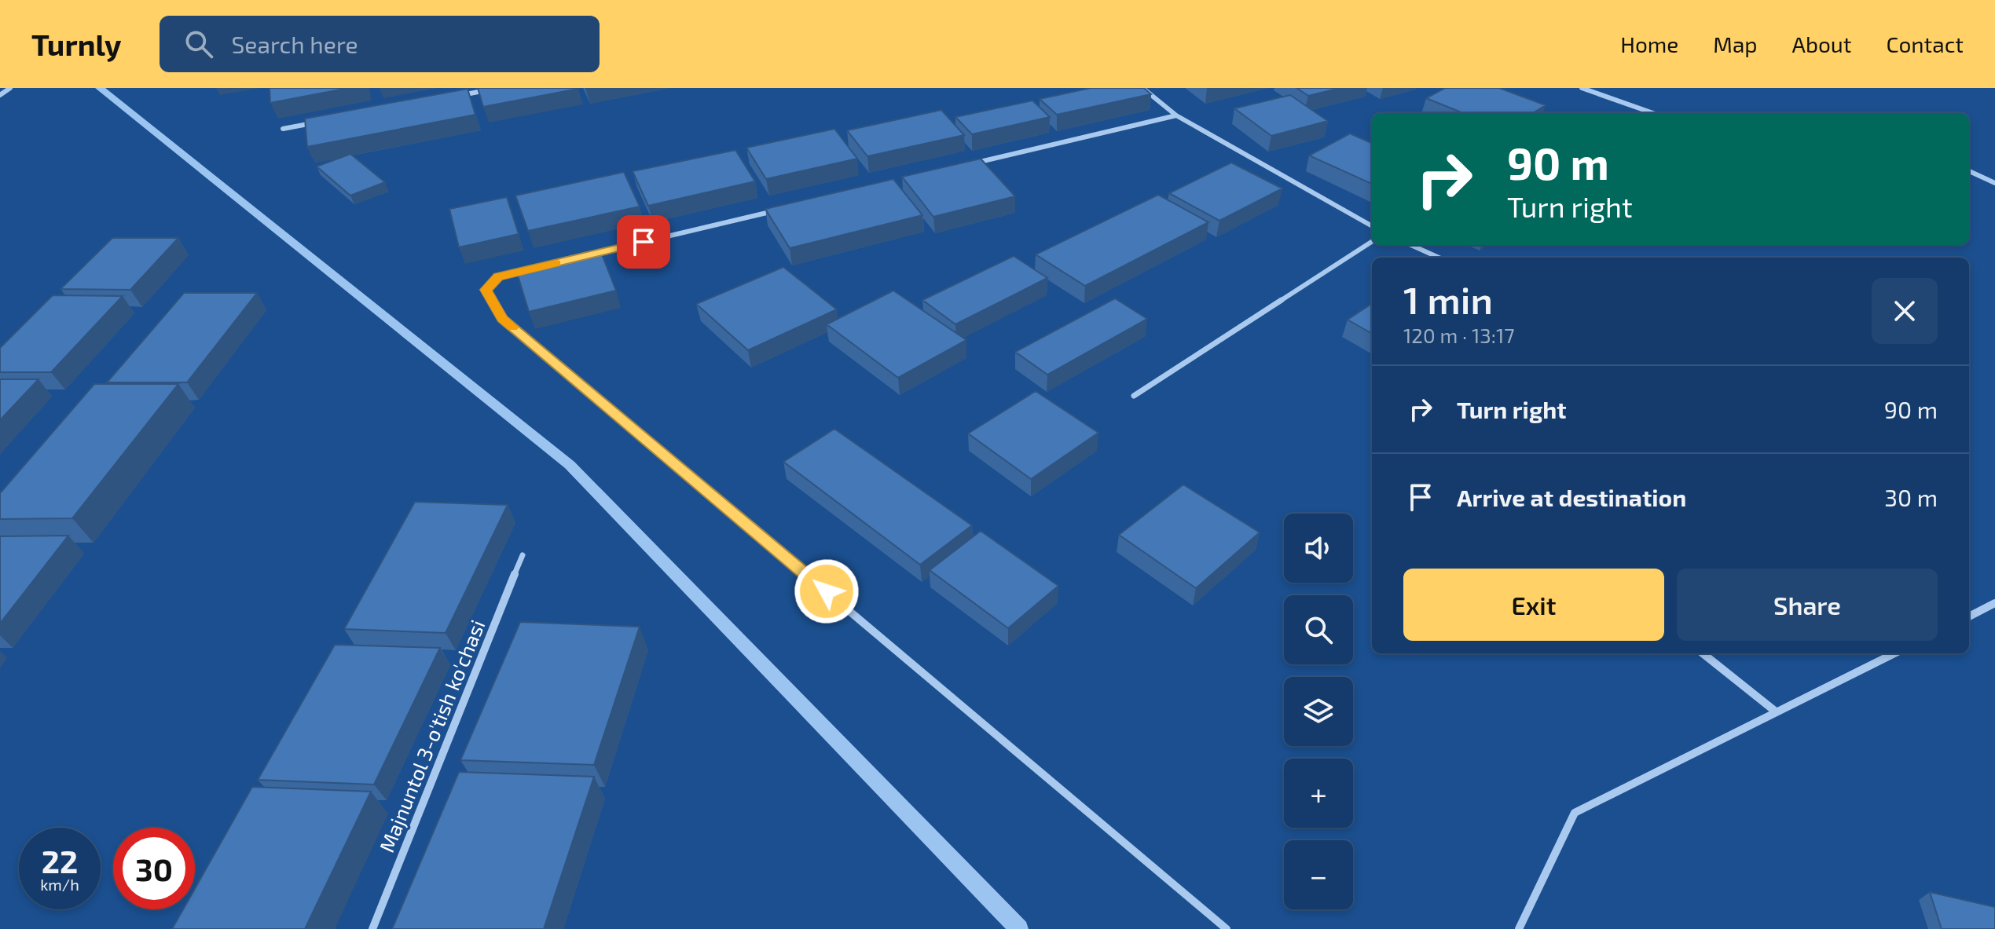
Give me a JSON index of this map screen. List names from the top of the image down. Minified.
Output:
{"streets":{"street":["Majnuntol 3-o'tish ko'chasi"]},"page":{"header":"Turnly","search":"Search here","nav":["Home","Map","About","Contact"],"turn":["90 m","Turn right"],"heading":["1 min","120 m · 13:17"],"list":[{"name":"Turn right","value":"90 m"},{"name":"Arrive at destination","value":"30 m"}],"map_buttons":["+","−"],"buttons":["Exit","Share"],"speed":"22 km/h","limit":"30"}}
